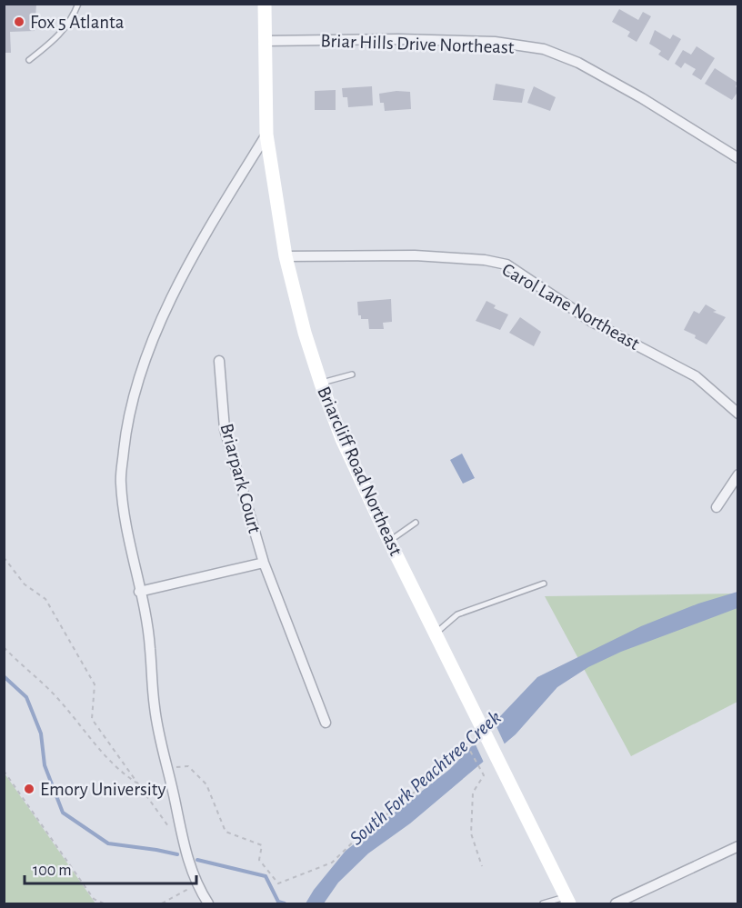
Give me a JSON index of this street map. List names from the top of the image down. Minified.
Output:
{"streets":{"main road":["Briarcliff Road Northeast"],"street":["Briar Hills Drive Northeast","Carol Lane Northeast","Briarpark Court"]},"crossings":[["Briar Hills Drive Northeast","Briarcliff Road Northeast"],["Carol Lane Northeast","Briarcliff Road Northeast"]],"water":["South Fork Peachtree Creek"],"places":["Fox 5 Atlanta","Emory University"],"scale_bar":"100 m"}
